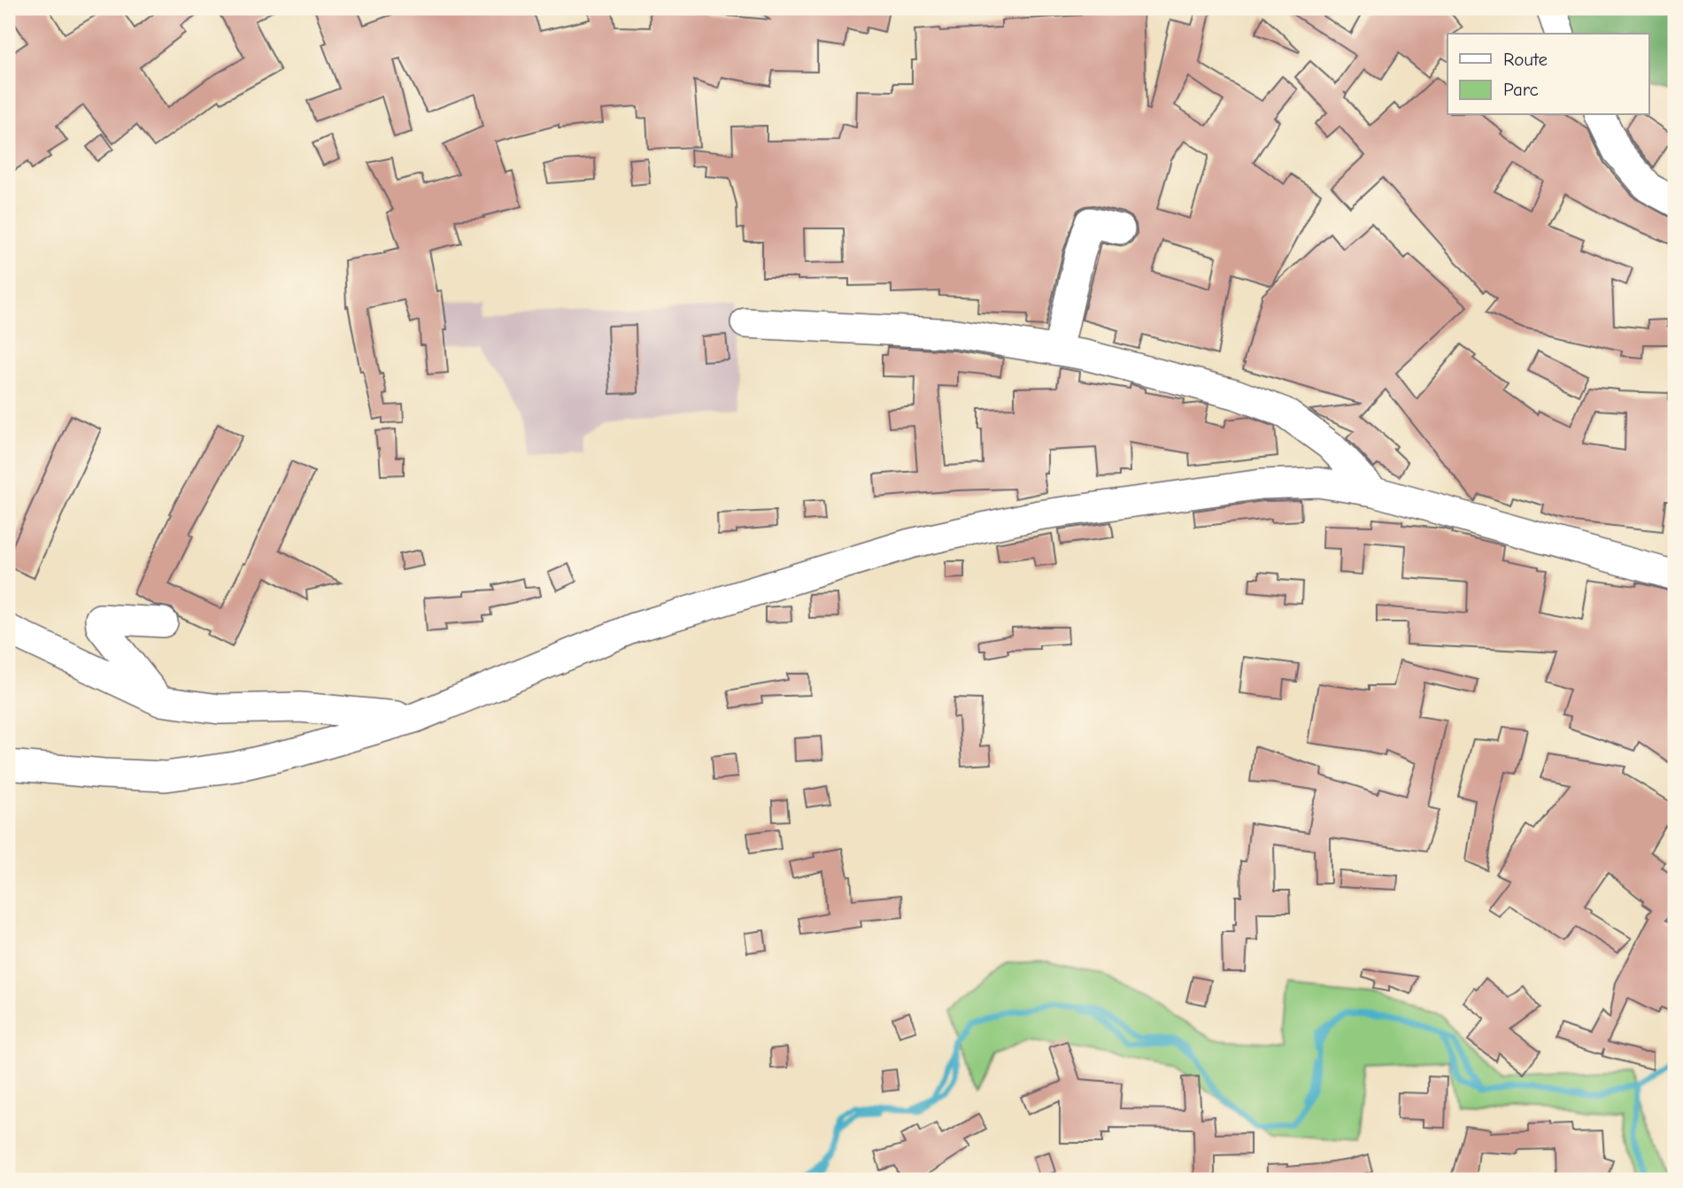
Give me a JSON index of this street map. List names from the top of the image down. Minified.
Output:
{"legend":["Route","Parc"]}
